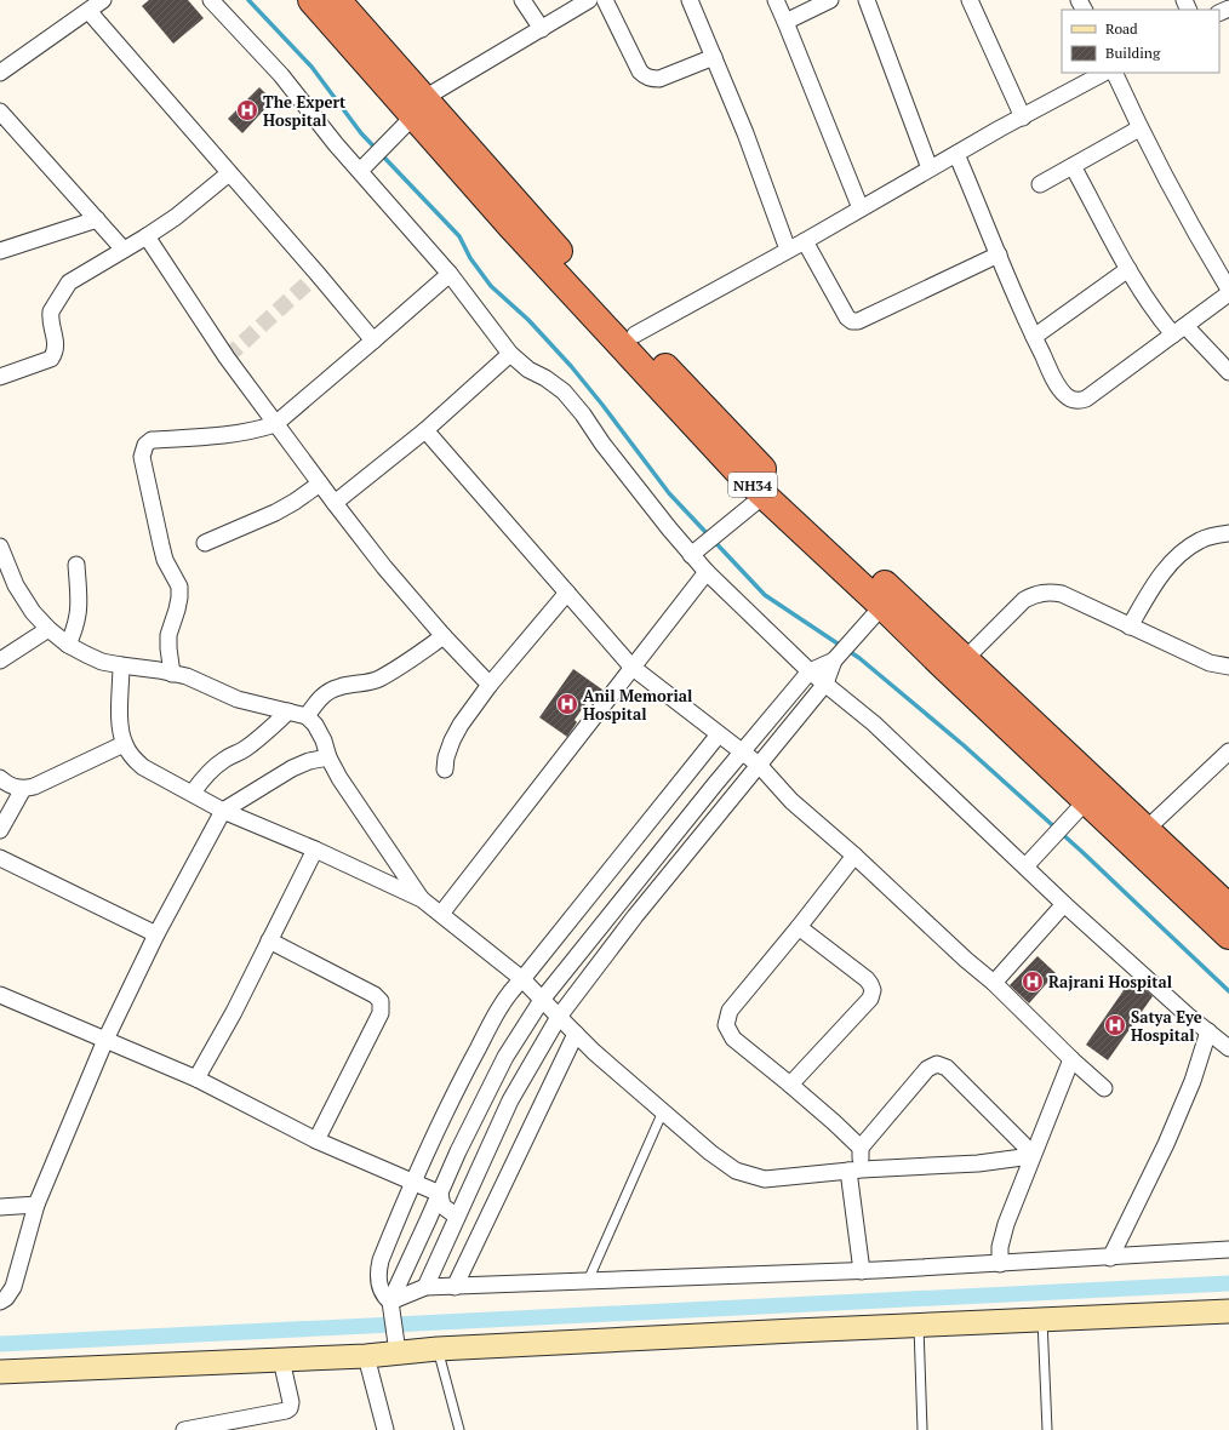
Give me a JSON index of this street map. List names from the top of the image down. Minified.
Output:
{"streets":{"highway":["NH34"]},"places":{"hospital":["The Expert Hospital","Anil Memorial Hospital","Rajrani Hospital","Satya Eye Hospital"]},"legend":["Road","Building"]}
